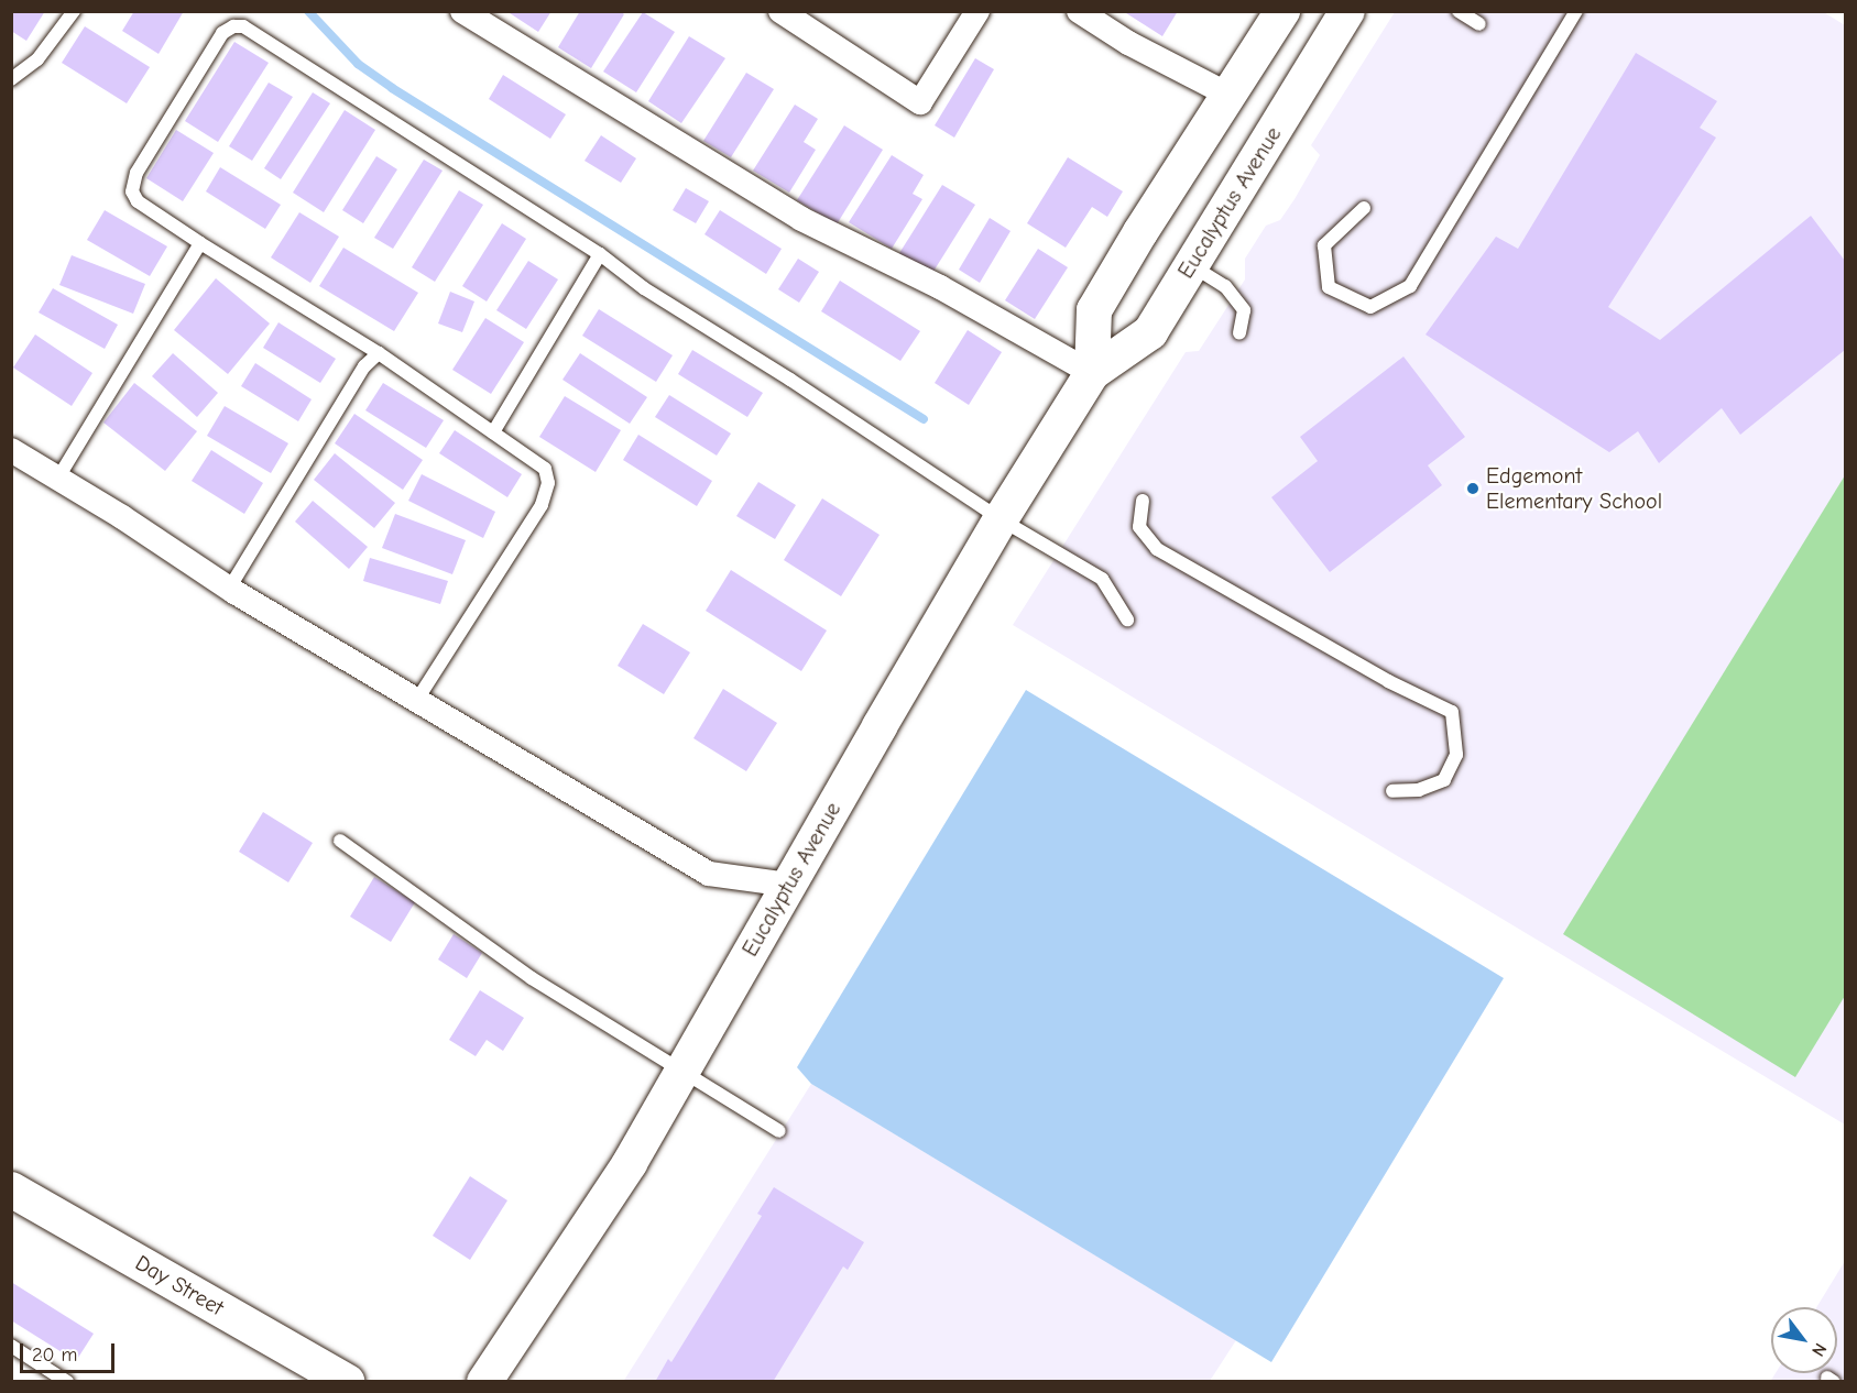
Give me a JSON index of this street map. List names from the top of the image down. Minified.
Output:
{"streets":{"main road":["Eucalyptus Avenue","Day Street"]},"places":["Edgemont Elementary School"],"scale_bar":"20 m","north":"bottom right"}
